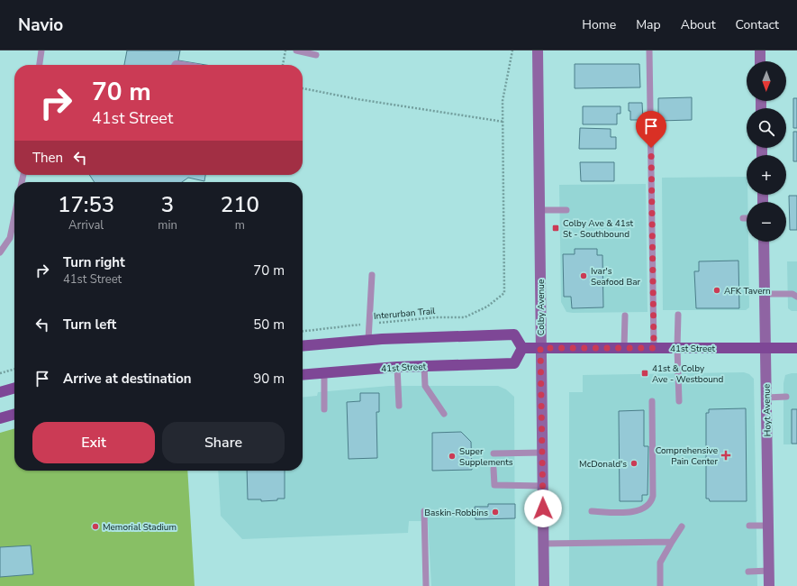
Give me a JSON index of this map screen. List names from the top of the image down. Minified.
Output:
{"streets":{"main road":["Colby Avenue","41st Street","Hoyt Avenue"],"path":["Interurban Trail"]},"crossings":[["Colby Avenue","41st Street"],["41st Street","Hoyt Avenue"]],"places":{"transit":["Colby Ave & 41st St - Southbound","41st & Colby Ave - Westbound"],"other":["Ivar's Seafood Bar","AFK Tavern","Super Supplements","McDonald's","Baskin-Robbins","Memorial Stadium"],"health":["Comprehensive Pain Center"]},"north":"bottom","page":{"header":"Navio","nav":["Home","Map","About","Contact"],"map_buttons":["+","−"],"turn":["70 m","41st Street"],"then":"Then","eta":["17:53","Arrival","3","min","210","m"],"list":[{"name":"Turn right","note":"41st Street","value":"70 m"},{"name":"Turn left","value":"50 m"},{"name":"Arrive at destination","value":"90 m"}],"buttons":["Exit","Share"]}}
